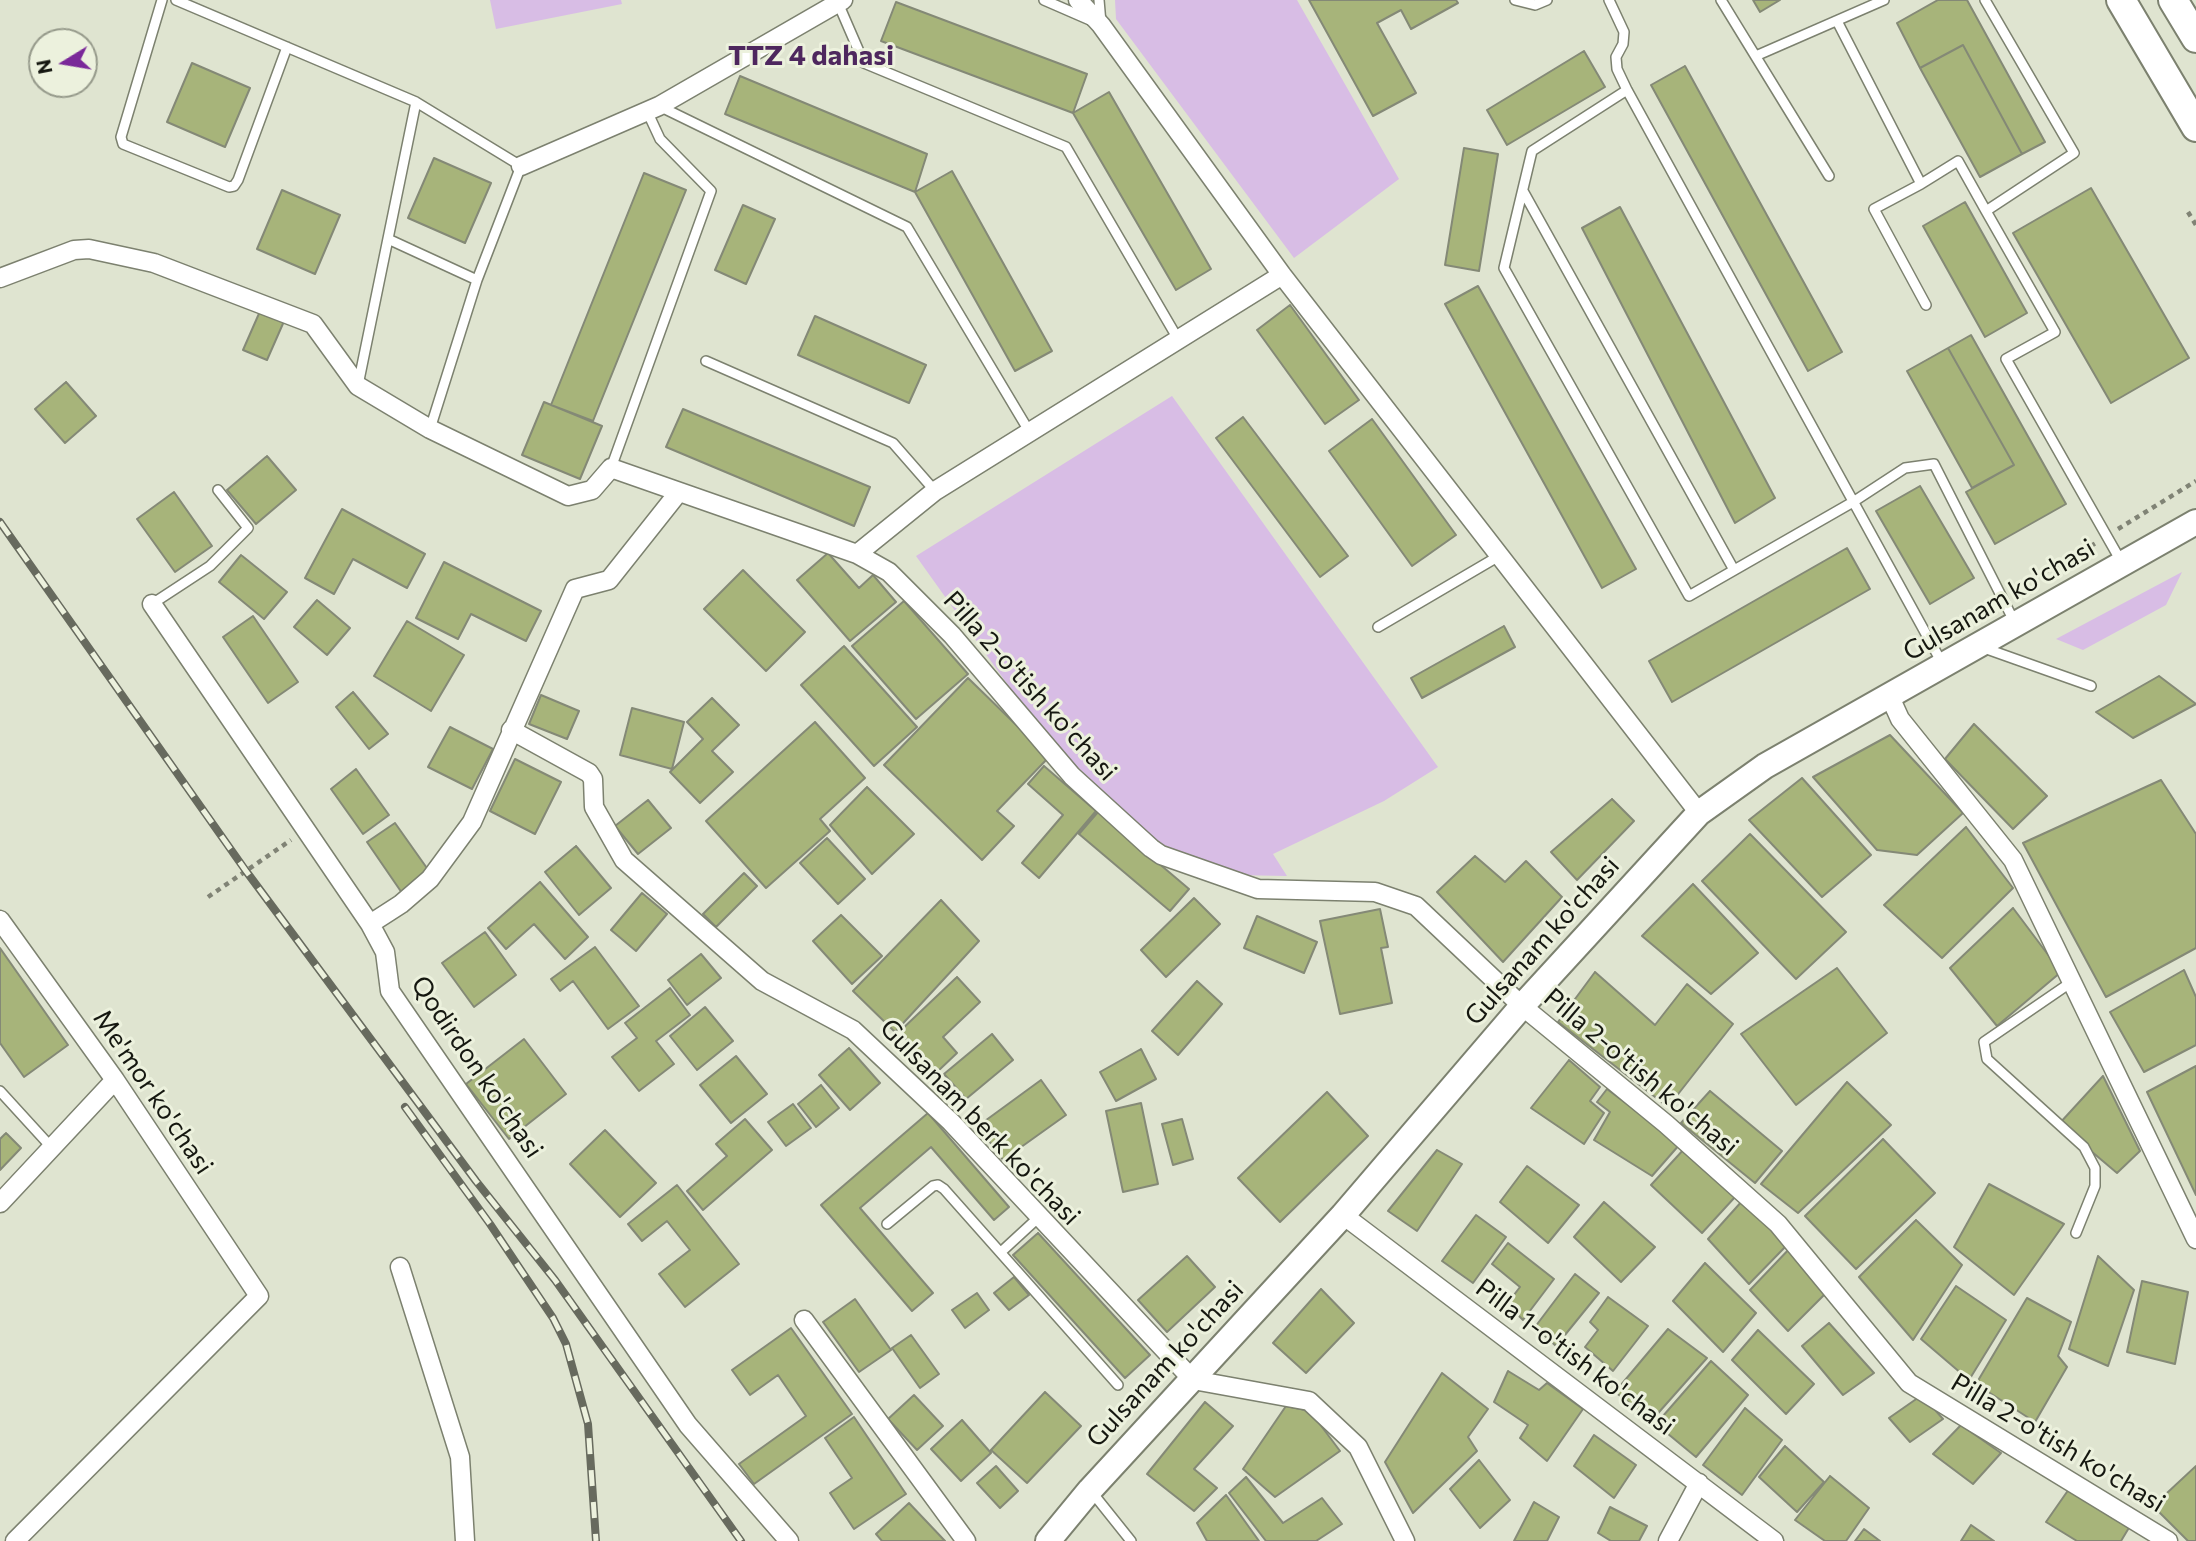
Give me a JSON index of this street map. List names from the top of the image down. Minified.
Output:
{"streets":{"main road":["Gulsanam ko'chasi"],"street":["Pilla 2-o'tish ko'chasi","Qodirdon ko'chasi","Me'mor ko'chasi","Gulsanam berk ko'chasi","Pilla 1-o'tish ko'chasi"]},"crossings":[["Gulsanam ko'chasi","Pilla 2-o'tish ko'chasi"],["Gulsanam ko'chasi","Gulsanam berk ko'chasi"],["Gulsanam ko'chasi","Pilla 1-o'tish ko'chasi"]],"districts":["TTZ 4 dahasi"],"north":"left"}
